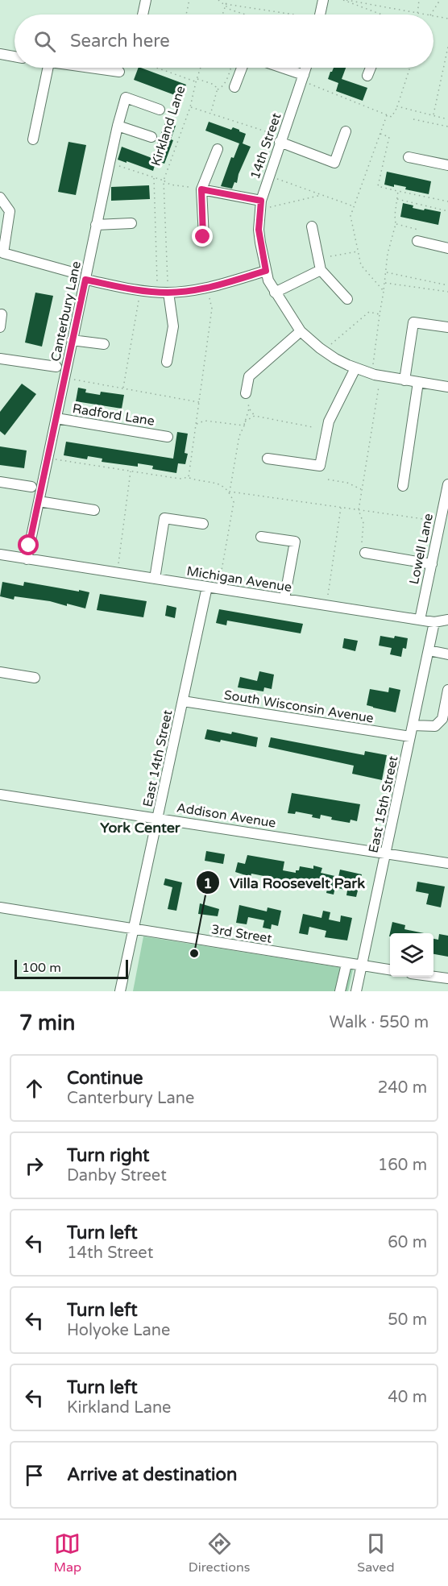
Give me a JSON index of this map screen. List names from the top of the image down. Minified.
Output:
{"streets":{"street":["14th Street","Canterbury Lane","Radford Lane","Lowell Lane","Michigan Avenue","South Wisconsin Avenue","East 14th Street","East 15th Street","Addison Avenue","3rd Street"],"path":["Kirkland Lane"]},"crossings":[["Kirkland Lane","Canterbury Lane"],["Canterbury Lane","Radford Lane"],["Canterbury Lane","Michigan Avenue"],["Lowell Lane","Michigan Avenue"],["Michigan Avenue","East 14th Street"],["Michigan Avenue","East 15th Street"],["South Wisconsin Avenue","East 14th Street"],["South Wisconsin Avenue","East 15th Street"],["East 14th Street","Addison Avenue"],["East 14th Street","3rd Street"],["East 15th Street","Addison Avenue"],["East 15th Street","3rd Street"]],"districts":["York Center"],"places":["Villa Roosevelt Park"],"scale_bar":"100 m","page":{"search":"Search here","scale":"100 m","heading":["7 min","Walk · 550 m"],"list":[["Continue","Canterbury Lane","240 m"],["Turn right","Danby Street","160 m"],["Turn left","14th Street","60 m"],["Turn left","Holyoke Lane","50 m"],["Turn left","Kirkland Lane","40 m"],"Arrive at destination"],"nav":["Map","Directions","Saved"]}}
